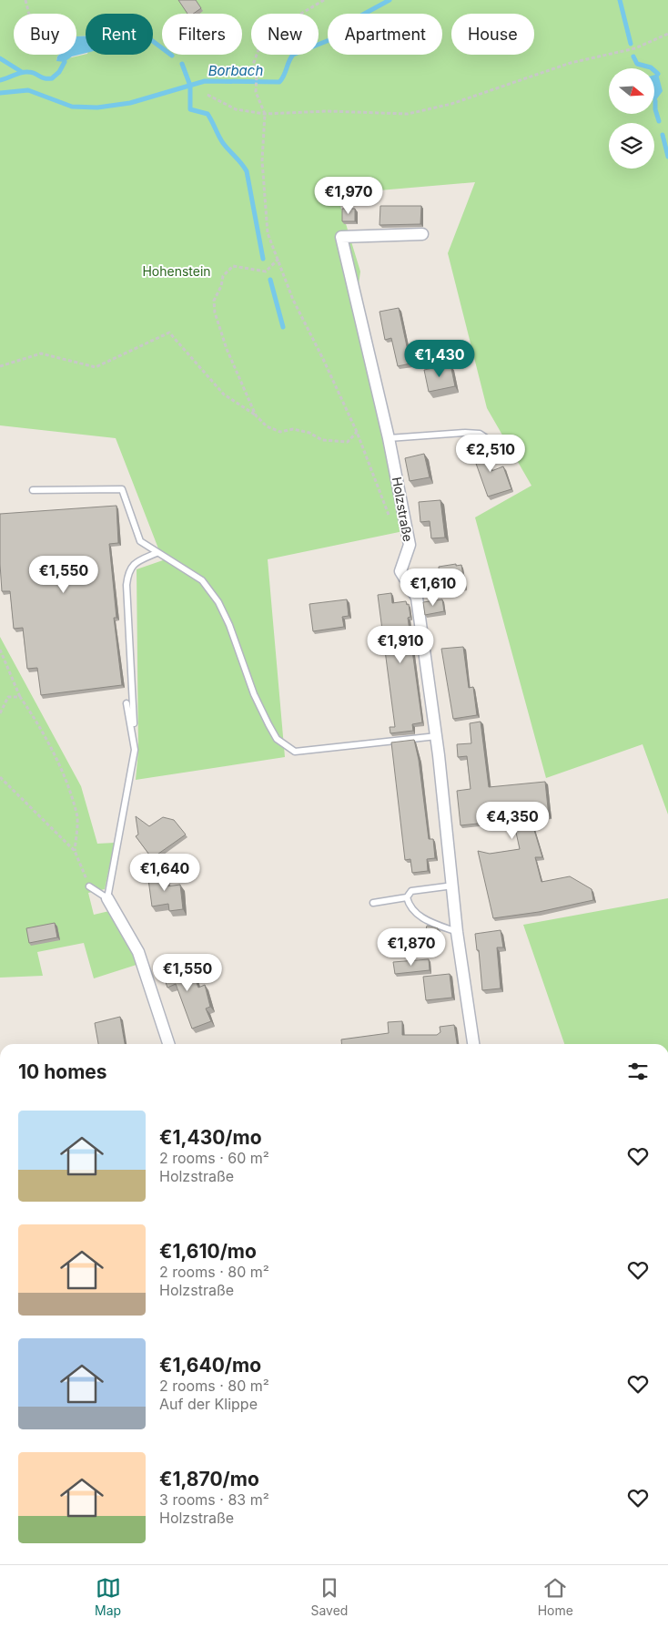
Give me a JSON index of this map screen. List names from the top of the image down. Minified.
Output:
{"streets":{"street":["Holzstraße"]},"water":["Borbach"],"parks":["Hohenstein"],"north":"right","page":{"chip":["Buy","Rent","Filters","New","Apartment","House"],"price":["€1,970","€1,430","€2,510","€1,550","€1,610","€1,910","€4,350","€1,640","€1,870","€1,550"],"heading":"10 homes","list":[{"name":"€1,430/mo","note":"2 rooms · 60 m² · Holzstraße"},{"name":"€1,610/mo","note":"2 rooms · 80 m² · Holzstraße"},{"name":"€1,640/mo","note":"2 rooms · 80 m² · Auf der Klippe"},{"name":"€1,870/mo","note":"3 rooms · 83 m² · Holzstraße"}],"tabs":["Map","Saved","Home"]}}
